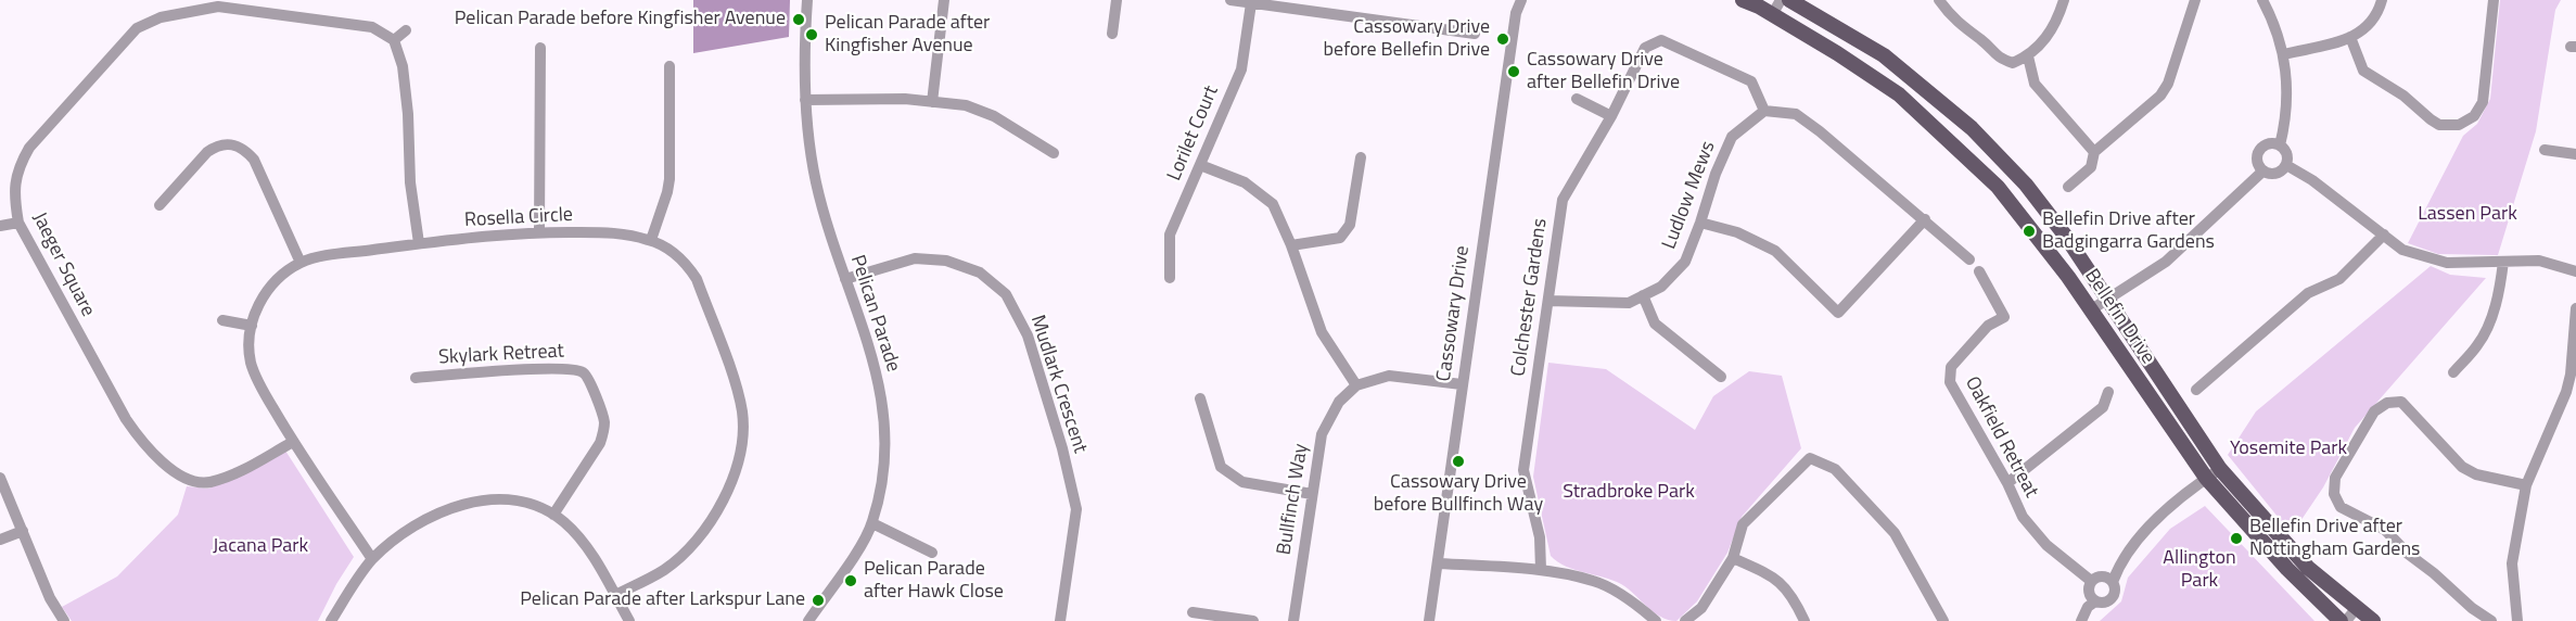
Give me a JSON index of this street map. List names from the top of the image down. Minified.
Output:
{"streets":{"main road":["Bellefin Drive"],"street":["Lorilet Court","Ludlow Mews","Rosella Circle","Jaeger Square","Colchester Gardens","Pelican Parade","Cassowary Drive","Skylark Retreat","Mudlark Crescent","Oakfield Retreat","Bullfinch Way"]},"crossings":[["Ludlow Mews","Colchester Gardens"],["Rosella Circle","Jaeger Square"],["Pelican Parade","Mudlark Crescent"]],"parks":["Lassen Park","Yosemite Park","Stradbroke Park","Jacana Park","Allington Park"],"places":["Pelican Parade before Kingfisher Avenue","Pelican Parade after Kingfisher Avenue","Cassowary Drive before Bellefin Drive","Cassowary Drive after Bellefin Drive","Bellefin Drive after Badgingarra Gardens","Cassowary Drive before Bullfinch Way","Bellefin Drive after Nottingham Gardens","Pelican Parade after Hawk Close","Pelican Parade after Larkspur Lane"]}
